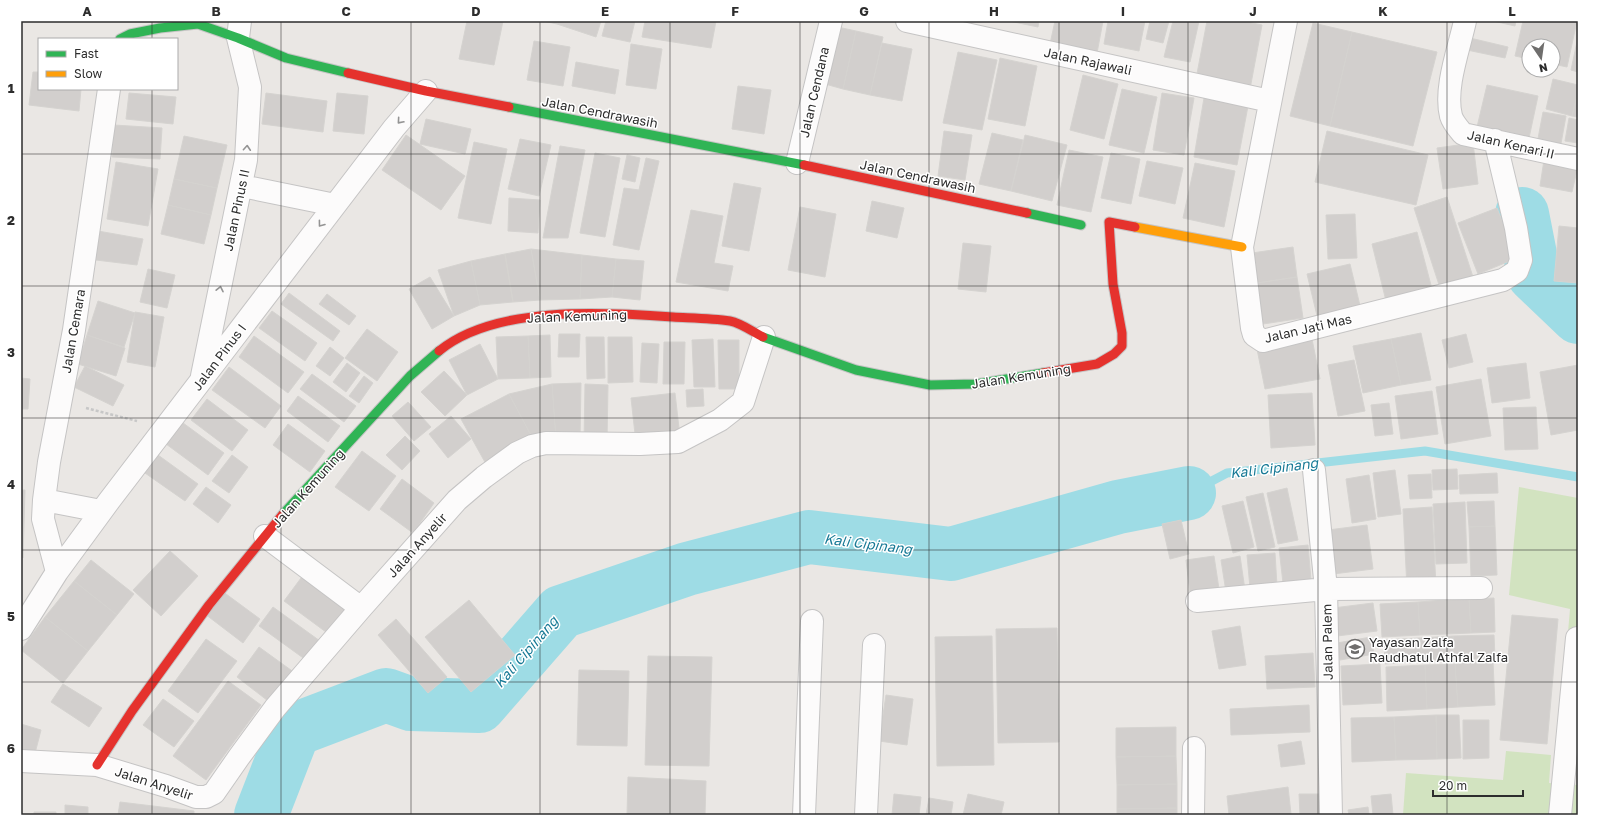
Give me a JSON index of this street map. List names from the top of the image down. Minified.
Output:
{"streets":{"street":["Jalan Rajawali","Jalan Cendana","Jalan Cendrawasih","Jalan Kenari II","Jalan Pinus II","Jalan Kemuning","Jalan Jati Mas","Jalan Cemara","Jalan Pinus I","Jalan Anyelir","Jalan Palem"]},"crossings":[["Jalan Rajawali","Jalan Jati Mas"],["Jalan Cendana","Jalan Cendrawasih"],["Jalan Cendrawasih","Jalan Pinus II"],["Jalan Cendrawasih","Jalan Pinus I"],["Jalan Kenari II","Jalan Jati Mas"],["Jalan Pinus II","Jalan Pinus I"],["Jalan Kemuning","Jalan Jati Mas"],["Jalan Kemuning","Jalan Anyelir"],["Jalan Cemara","Jalan Pinus I"]],"one_way":["Jalan Pinus II","Jalan Pinus I"],"water":["Kali Cipinang"],"places":{"school or university":["Yayasan Zalfa Raudhatul Athfal Zalfa"]},"legend":["Fast","Slow"],"scale_bar":"20 m","north":"bottom","grid":{"columns":["A","B","C","D","E","F","G","H","I","J","K","L"],"rows":["1","2","3","4","5","6"]}}
